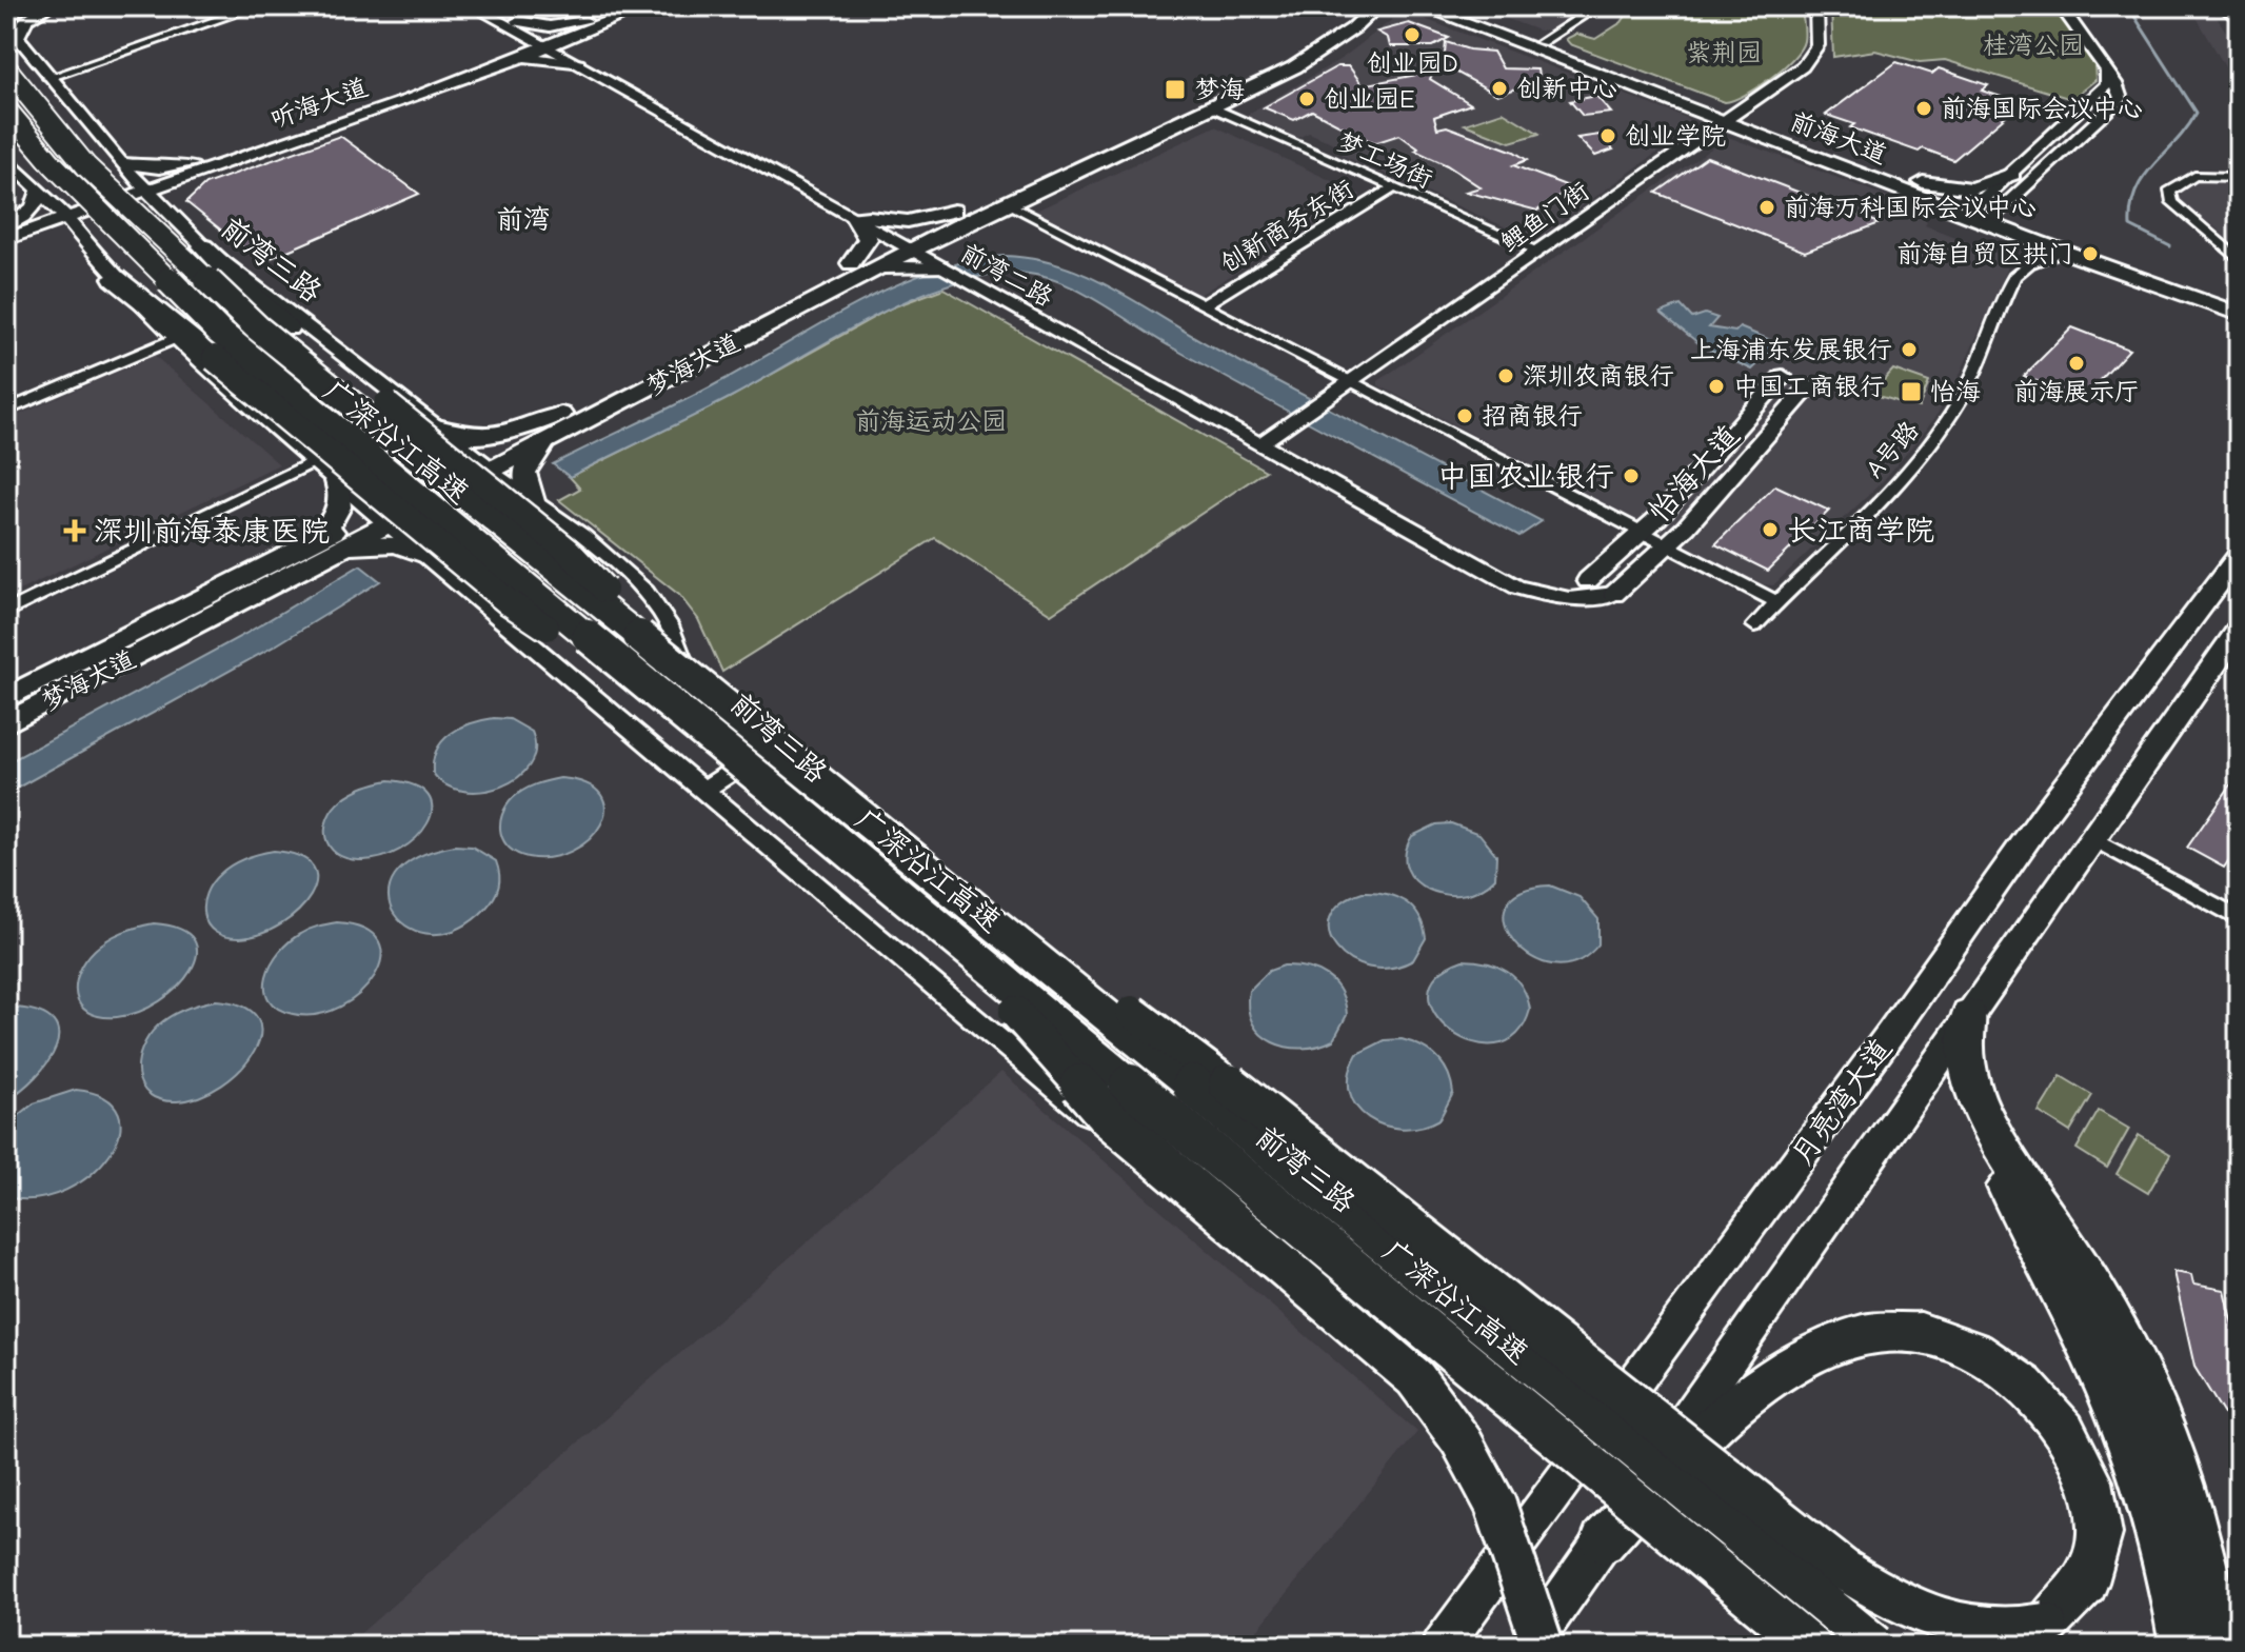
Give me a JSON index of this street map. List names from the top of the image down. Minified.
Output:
{"streets":{"highway":["广深沿江高速"],"main road":["听海大道","前海大道","前湾三路","梦海大道","怡海大道","月亮湾大道"],"street":["梦工场街","鲤鱼门街","创新商务东街","前湾二路","A号路"]},"crossings":[["听海大道","前湾三路"],["听海大道","前湾二路"],["前海大道","鲤鱼门街"],["前海大道","A号路"],["梦工场街","鲤鱼门街"],["梦工场街","创新商务东街"],["梦工场街","梦海大道"],["鲤鱼门街","前湾二路"],["前湾三路","梦海大道"],["前湾三路","月亮湾大道"],["前湾二路","梦海大道"]],"districts":["前湾"],"parks":["桂湾公园","紫荆园","前海运动公园"],"places":{"other":["创业园D","创新中心","创业园E","前海国际会议中心","创业学院","前海万科国际会议中心","前海自贸区拱门","上海浦东发展银行","前海展示厅","深圳农商银行","中国工商银行","招商银行","中国农业银行","长江商学院"],"transit":["梦海","怡海"],"health":["深圳前海泰康医院"]}}
